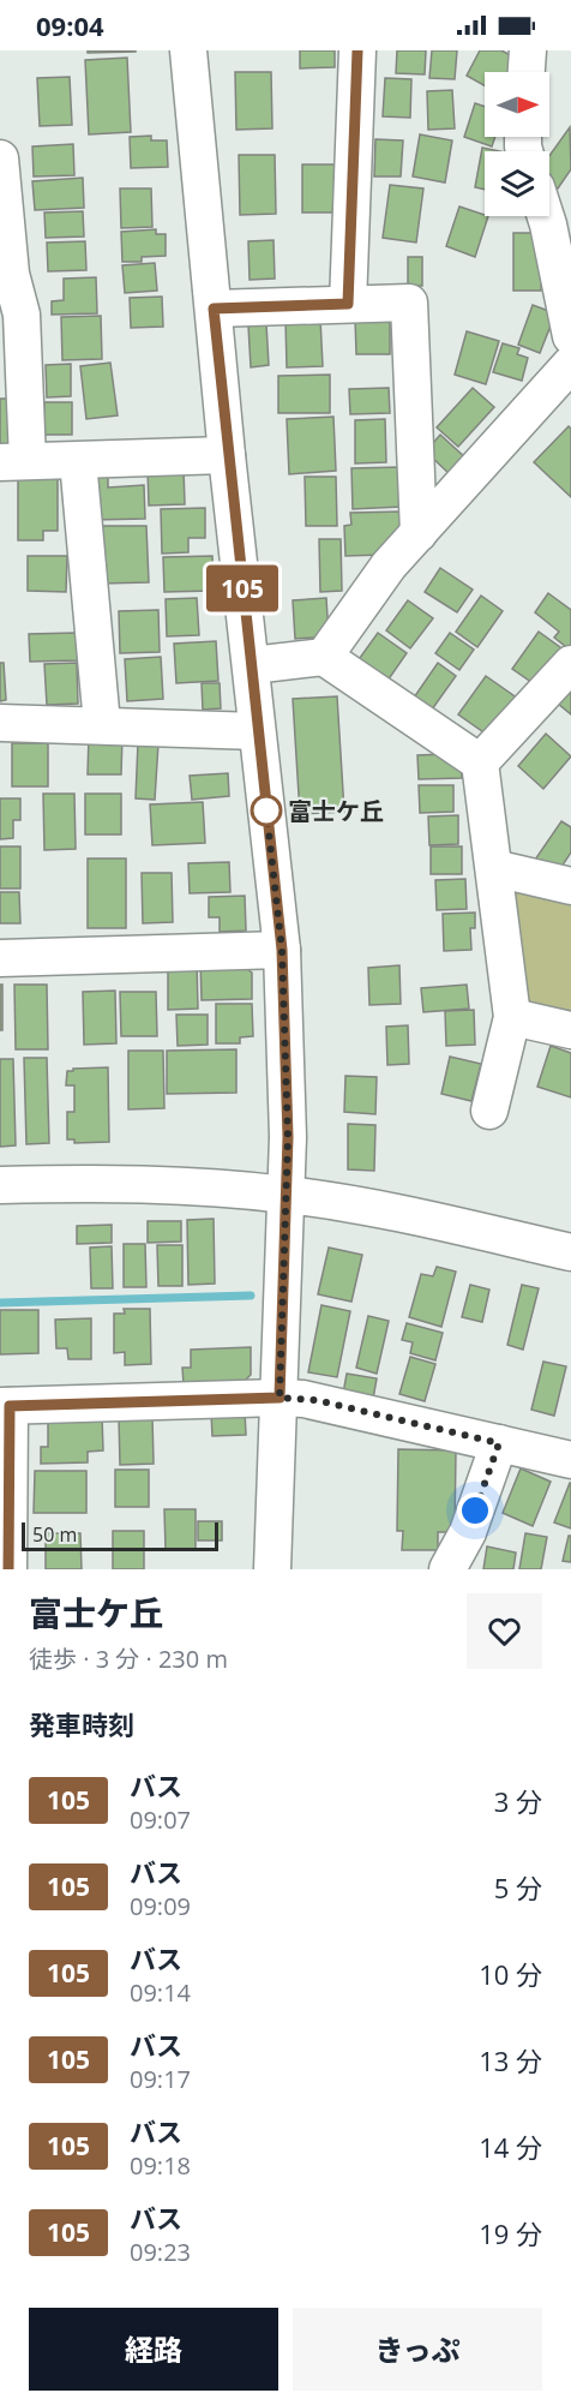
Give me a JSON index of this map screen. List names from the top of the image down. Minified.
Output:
{"places":["富士ケ丘"],"lines":["bus line 105"],"scale_bar":"50 m","north":"right","page":{"status":"09:04","on_map":"105","scale":"50 m","heading":[["富士ケ丘","徒歩 · 3 分 · 230 m"],"発車時刻"],"list":[{"mark":"105","name":"バス","note":"09:07","value":"3 分"},{"mark":"105","name":"バス","note":"09:09","value":"5 分"},{"mark":"105","name":"バス","note":"09:14","value":"10 分"},{"mark":"105","name":"バス","note":"09:17","value":"13 分"},{"mark":"105","name":"バス","note":"09:18","value":"14 分"},{"mark":"105","name":"バス","note":"09:23","value":"19 分"}],"buttons":["経路","きっぷ"]}}
